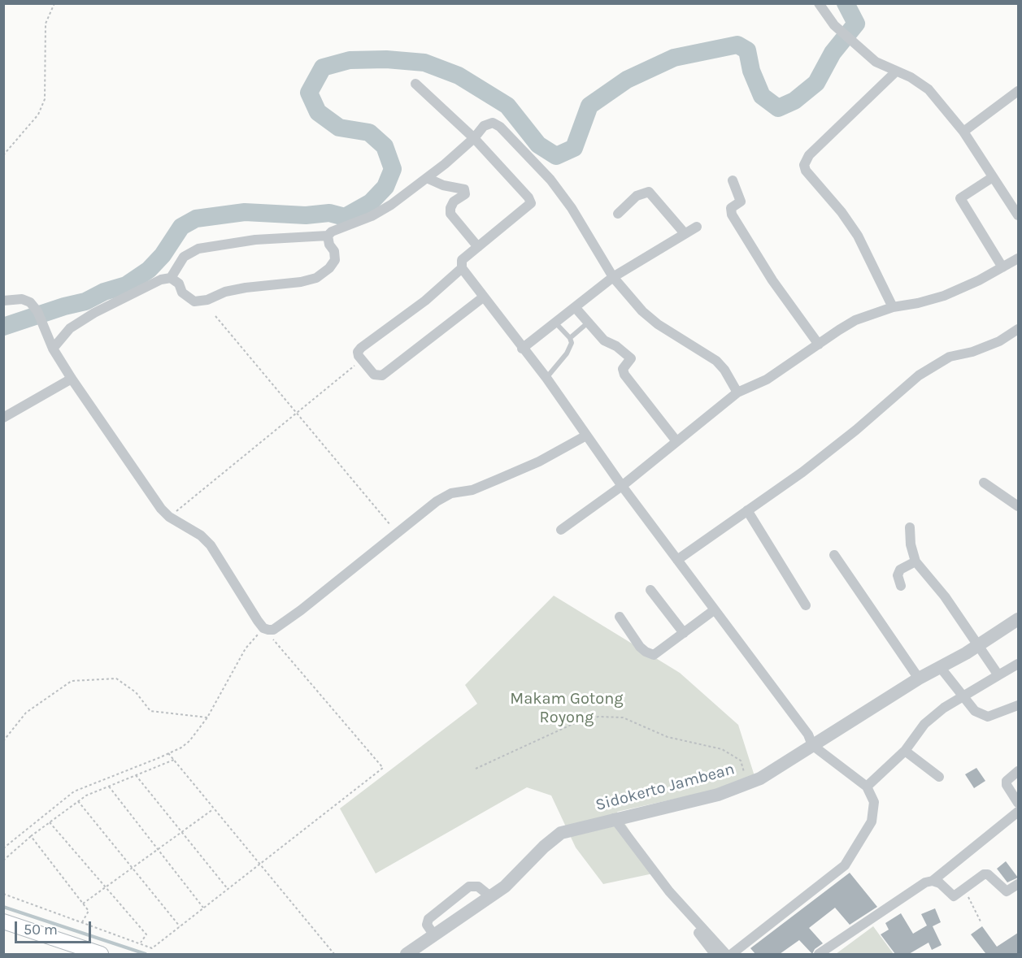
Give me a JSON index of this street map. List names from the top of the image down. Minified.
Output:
{"streets":{"street":["Sidokerto Jambean"]},"parks":["Makam Gotong Royong"],"scale_bar":"50 m"}
